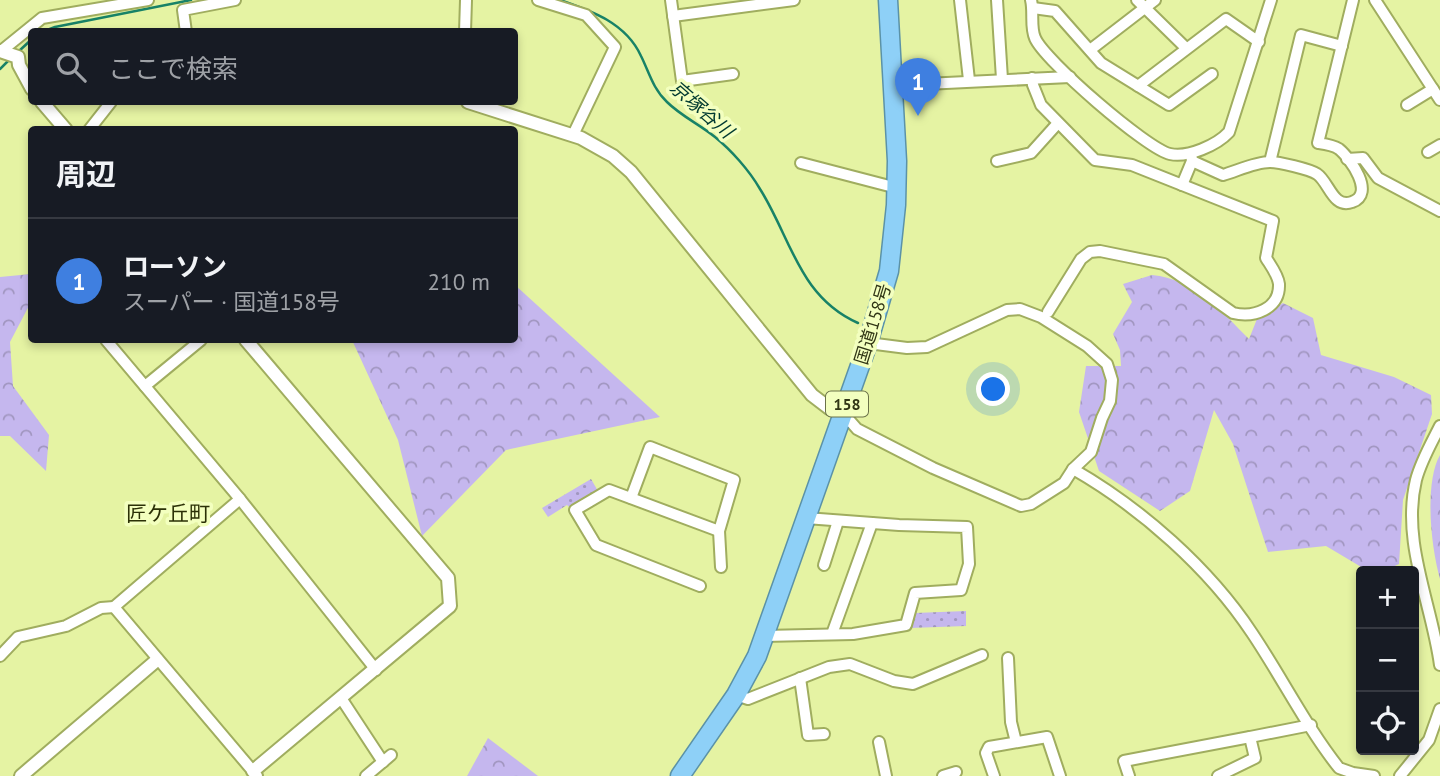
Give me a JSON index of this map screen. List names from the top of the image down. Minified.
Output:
{"streets":{"highway":["国道158号","158"]},"districts":["匠ケ丘町"],"water":["京塚谷川"],"page":{"search":"ここで検索","pins":"1","heading":"周辺","list":[{"mark":"1","name":"ローソン","note":"スーパー · 国道158号","value":"210 m"}],"map_buttons":["+","−"]}}
